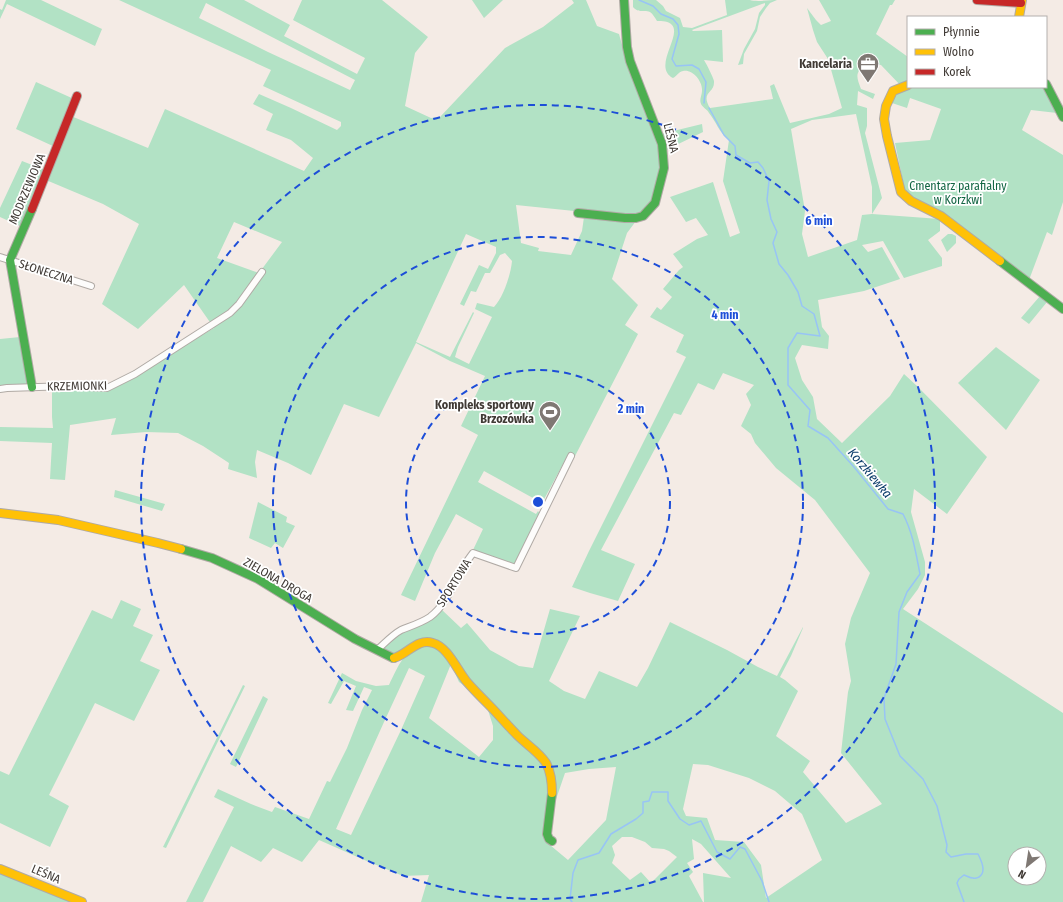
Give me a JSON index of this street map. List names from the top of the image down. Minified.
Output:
{"streets":{"street":["LEŚNA","MODRZEWIOWA","SŁONECZNA","KRZEMIONKI","ZIELONA DROGA","SPORTOWA"]},"crossings":[["MODRZEWIOWA","SŁONECZNA"],["ZIELONA DROGA","SPORTOWA"]],"water":["Korzkiewka"],"parks":["Cmentarz parafialny w Korzkwi"],"places":{"office":["Kancelaria"],"sports":["Kompleks sportowy Brzozówka"]},"legend":["Płynnie","Wolno","Korek"],"north":"bottom left","rings":["6 min","4 min","2 min"]}
